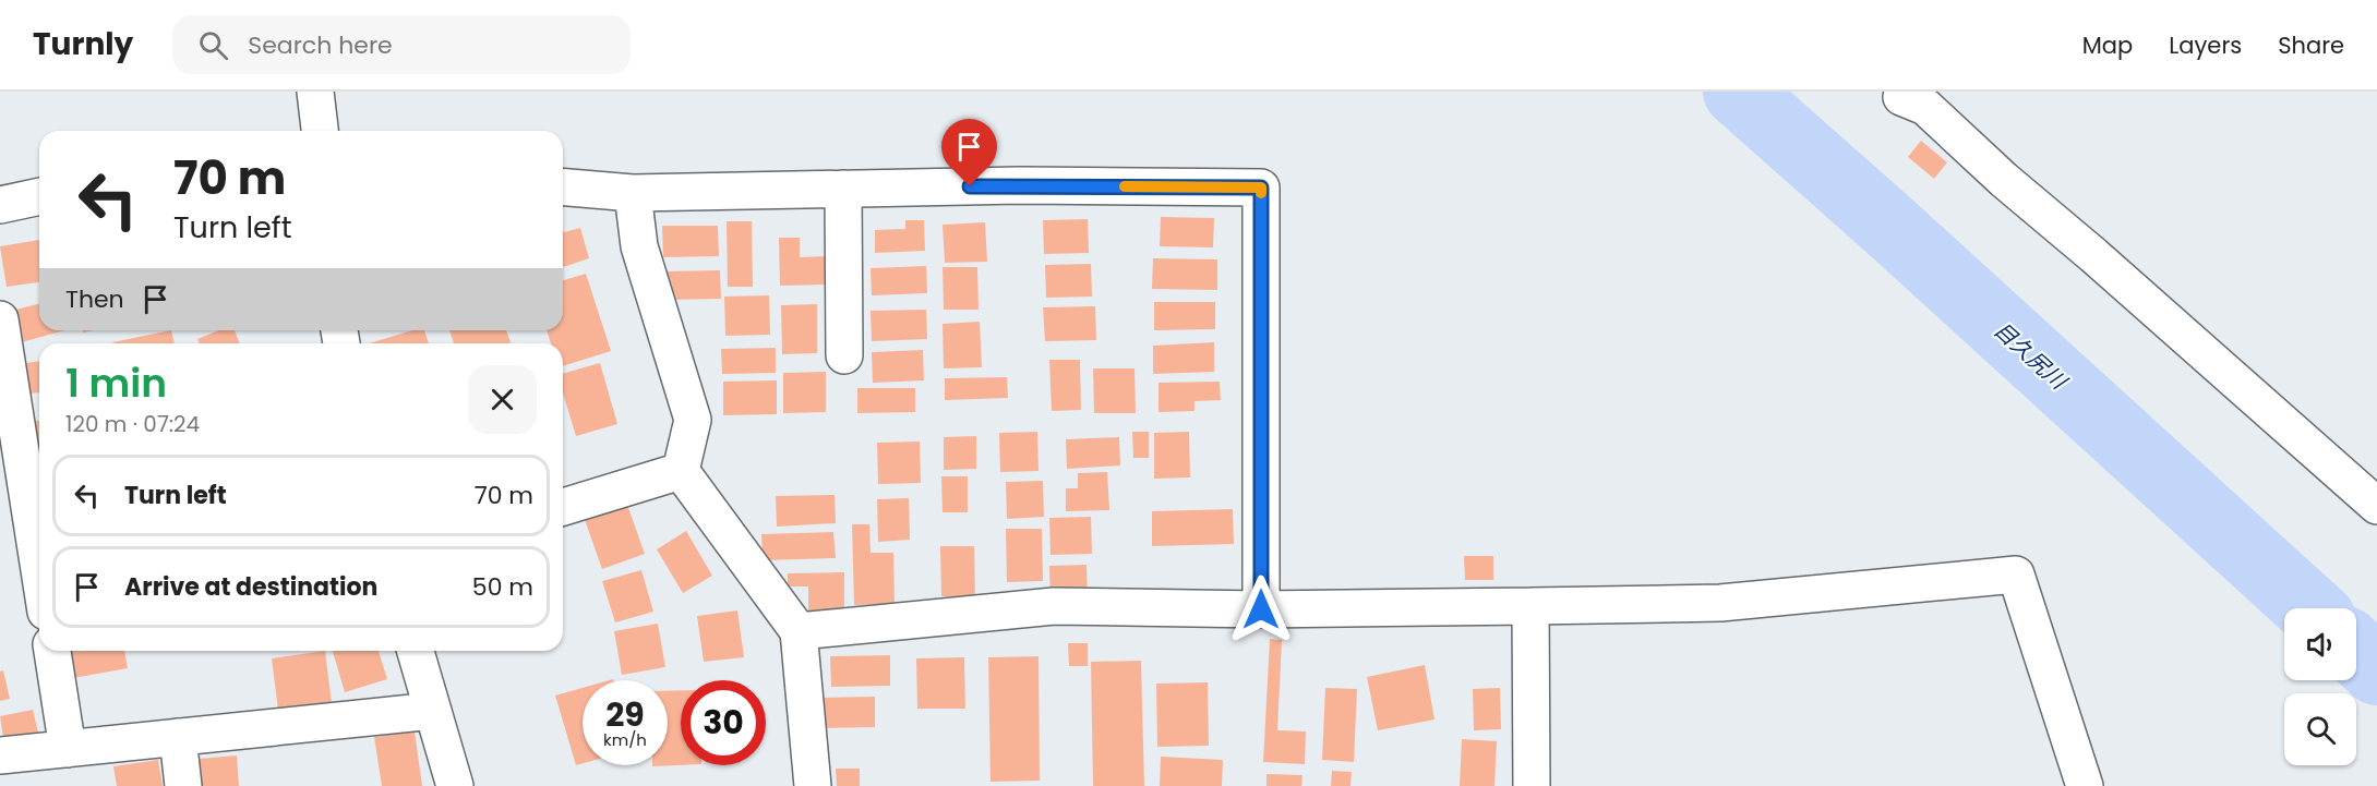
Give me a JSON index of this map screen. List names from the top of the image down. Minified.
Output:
{"water":["目久尻川"],"page":{"header":"Turnly","search":"Search here","nav":["Map","Layers","Share"],"turn":["70 m","Turn left"],"then":"Then","heading":["1 min","120 m · 07:24"],"list":[{"name":"Turn left","value":"70 m"},{"name":"Arrive at destination","value":"50 m"}],"speed":"29 km/h","limit":"30"}}
